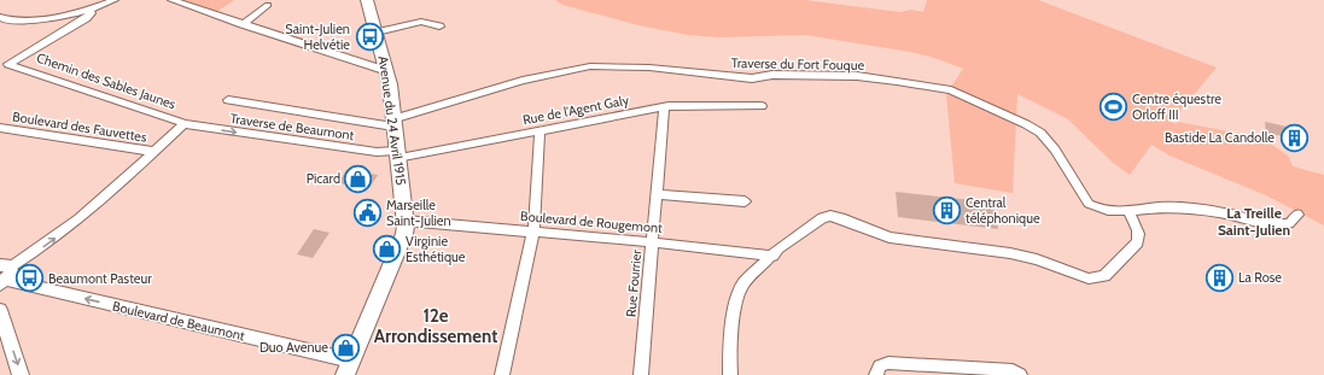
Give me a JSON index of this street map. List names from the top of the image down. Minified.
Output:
{"streets":{"main road":["Avenue du 24 Avril 1915"],"street":["Traverse du Fort Fouque","Chemin des Sables Jaunes","Rue de l'Agent Galy","Boulevard des Fauvettes","Traverse de Beaumont","Boulevard de Rougemont","Rue Fourrier","Boulevard de Beaumont"]},"crossings":[["Traverse du Fort Fouque","Avenue du 24 Avril 1915"],["Chemin des Sables Jaunes","Boulevard des Fauvettes"],["Chemin des Sables Jaunes","Traverse de Beaumont"],["Chemin des Sables Jaunes","Boulevard de Beaumont"],["Rue de l'Agent Galy","Avenue du 24 Avril 1915"],["Rue de l'Agent Galy","Traverse de Beaumont"],["Rue de l'Agent Galy","Rue Fourrier"],["Avenue du 24 Avril 1915","Traverse de Beaumont"],["Avenue du 24 Avril 1915","Boulevard de Rougemont"],["Avenue du 24 Avril 1915","Boulevard de Beaumont"],["Boulevard de Rougemont","Rue Fourrier"]],"one_way":["Chemin des Sables Jaunes","Boulevard de Beaumont"],"districts":["La Treille Saint-Julien","12e Arrondissement"],"places":{"bus stop":["Saint-Julien Helvétie","Beaumont Pasteur"],"sports":["Centre équestre Orloff III"],"building":["Bastide La Candolle","Central téléphonique","La Rose"],"shop":["Picard","Virginie Esthétique","Duo Avenue"],"public building":["Marseille Saint-Julien"]}}
